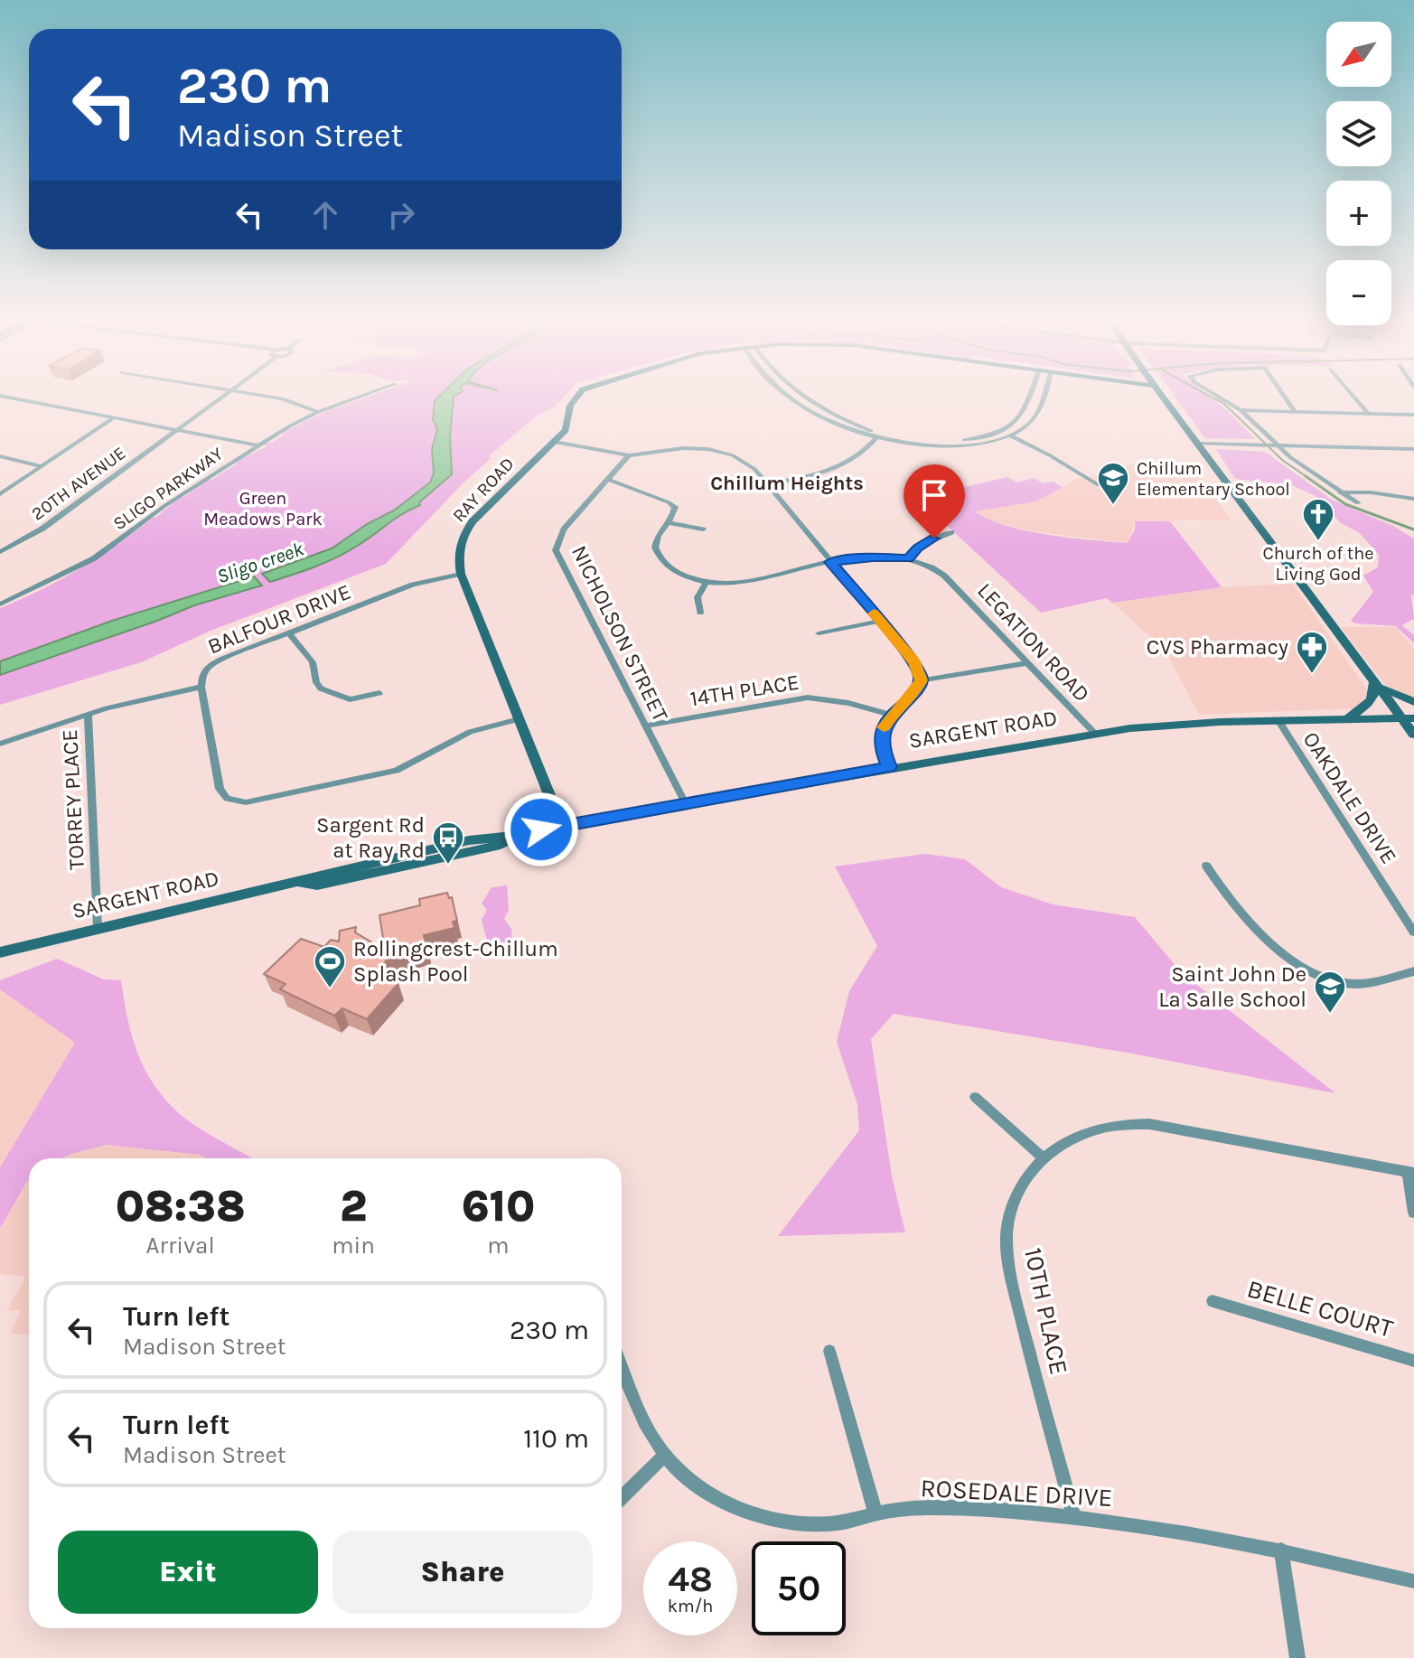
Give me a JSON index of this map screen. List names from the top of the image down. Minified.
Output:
{"streets":{"main road":["RAY ROAD","SARGENT ROAD"],"street":["20TH AVENUE","SLIGO PARKWAY","BALFOUR DRIVE","NICHOLSON STREET","LEGATION ROAD","14TH PLACE","OAKDALE DRIVE","TORREY PLACE","BELLE COURT","10TH PLACE","ROSEDALE DRIVE"]},"crossings":[["RAY ROAD","BALFOUR DRIVE"],["RAY ROAD","SARGENT ROAD"],["BALFOUR DRIVE","TORREY PLACE"],["NICHOLSON STREET","14TH PLACE"],["NICHOLSON STREET","SARGENT ROAD"],["LEGATION ROAD","SARGENT ROAD"],["SARGENT ROAD","OAKDALE DRIVE"],["SARGENT ROAD","TORREY PLACE"],["10TH PLACE","ROSEDALE DRIVE"]],"districts":["Chillum Heights"],"water":["Sligo creek"],"parks":["Green Meadows Park"],"places":{"school or university":["Chillum Elementary School","Saint John De La Salle School"],"church":["Church of the Living God"],"pharmacy":["CVS Pharmacy"],"bus stop":["Sargent Rd at Ray Rd"],"sports":["Rollingcrest-Chillum Splash Pool"]},"north":"bottom left","page":{"map_buttons":["+","−"],"turn":["230 m","Madison Street"],"eta":["08:38","Arrival","2","min","610","m"],"list":[{"name":"Turn left","note":"Madison Street","value":"230 m"},{"name":"Turn left","note":"Madison Street","value":"110 m"}],"buttons":["Exit","Share"],"speed":"48 km/h","limit":"50"}}
